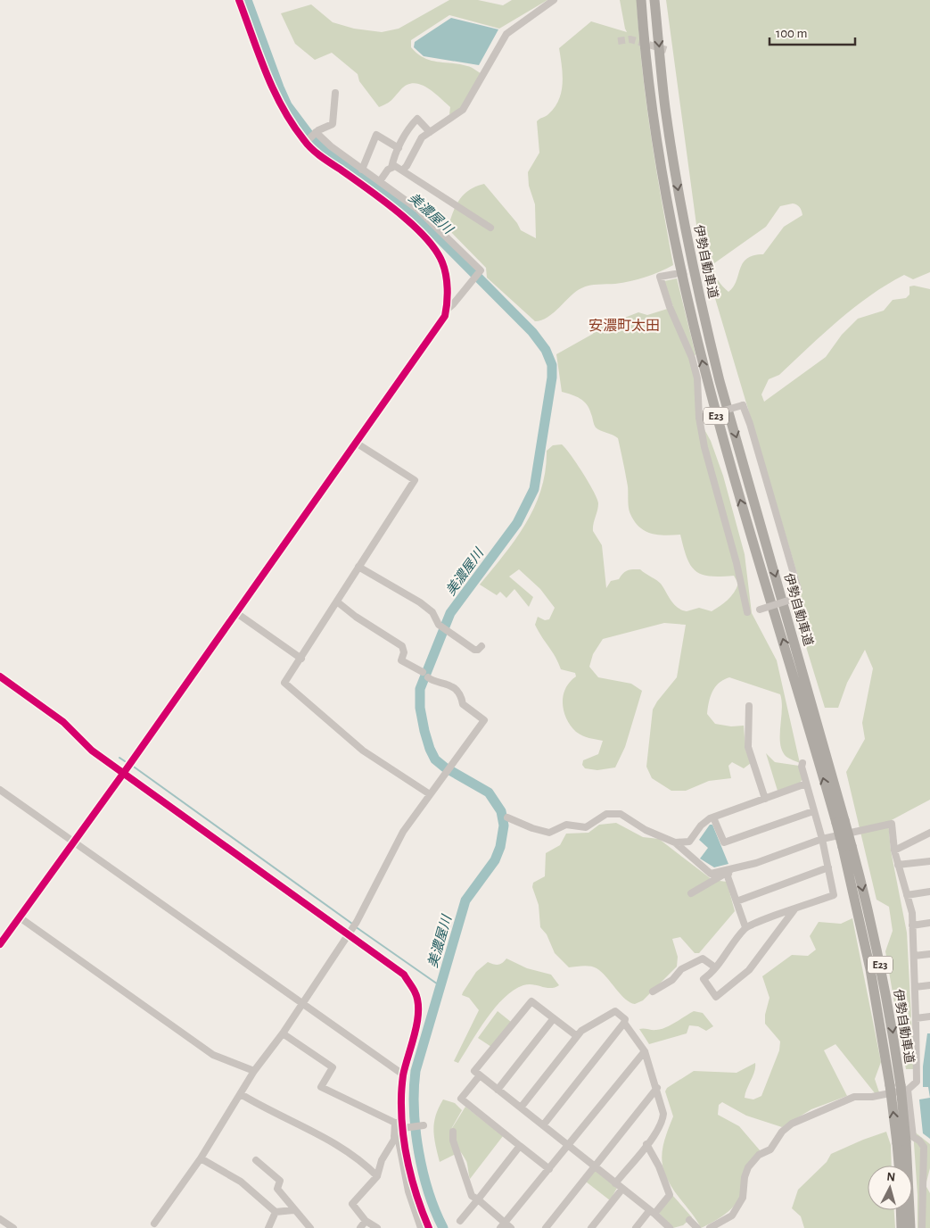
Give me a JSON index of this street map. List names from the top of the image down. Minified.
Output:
{"streets":{"highway":["伊勢自動車道","E23"]},"districts":["安濃町太田"],"water":["美濃屋川"],"scale_bar":"100 m","north":"top"}
